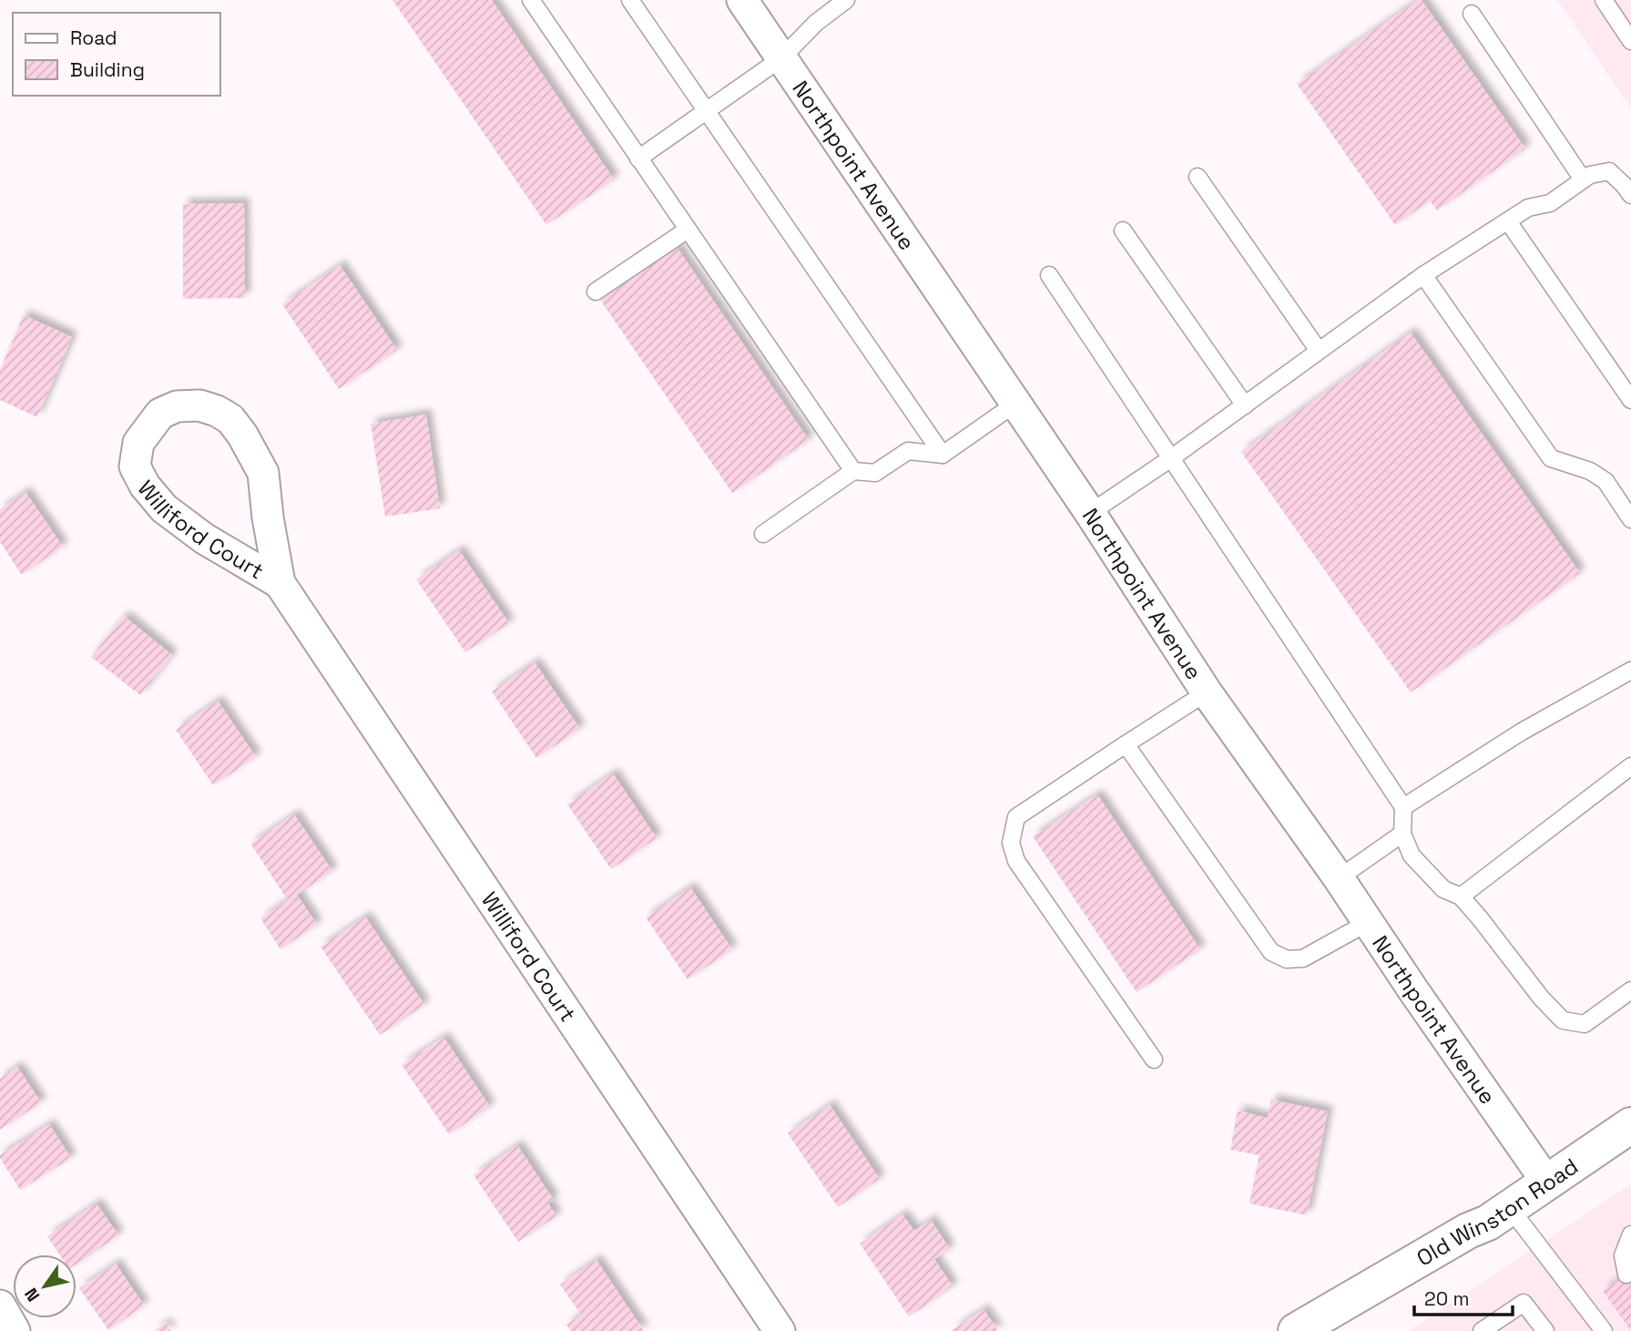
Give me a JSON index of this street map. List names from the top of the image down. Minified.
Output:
{"streets":{"street":["Northpoint Avenue","Williford Court","Old Winston Road"]},"crossings":[["Northpoint Avenue","Old Winston Road"]],"legend":["Road","Building"],"scale_bar":"20 m","north":"bottom left"}
